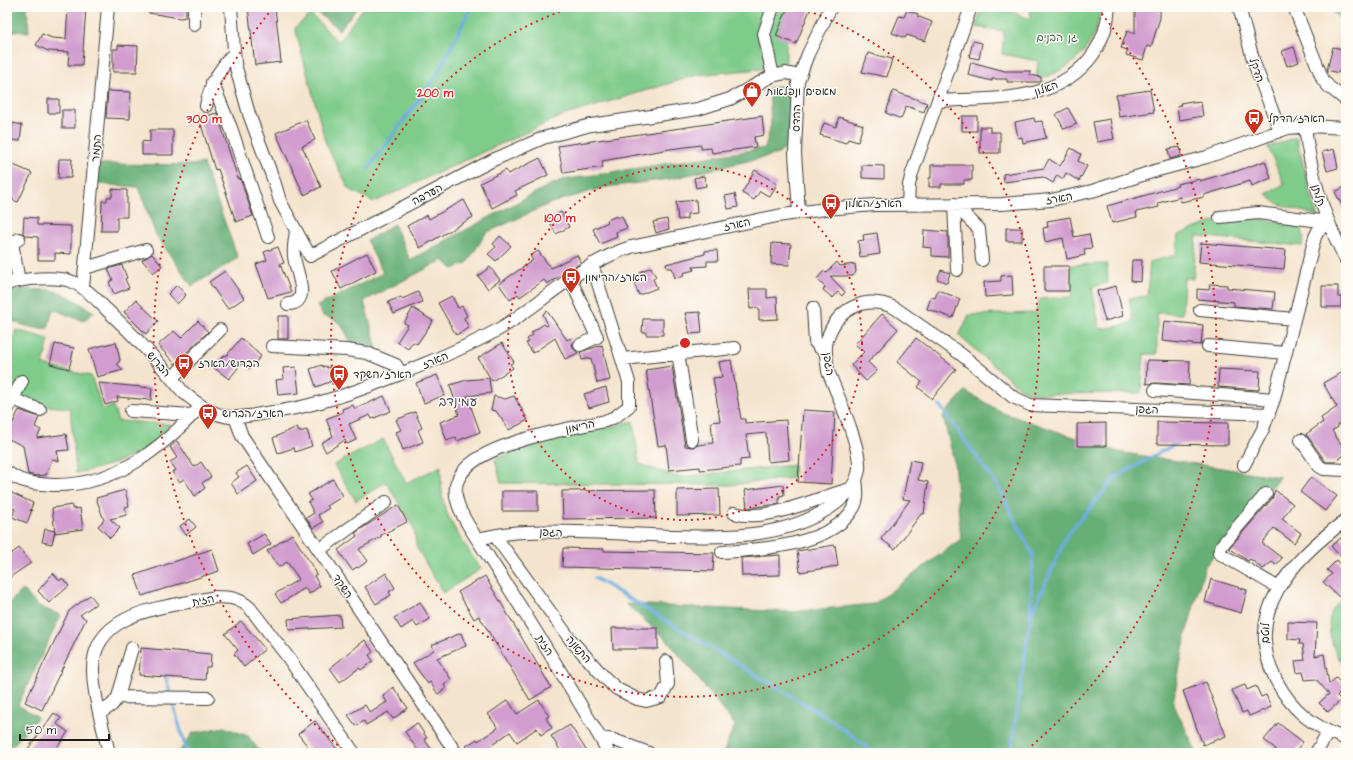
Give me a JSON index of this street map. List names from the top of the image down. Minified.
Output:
{"streets":{"street":["הדקל","האלון","ההדס","התמר","הערבה","תלתן","הארז","הברוש","הגפן","הרימון","השקד","הזית","לוטם","התאנה"]},"crossings":[["הדקל","הארז"],["ההדס","הערבה"],["ההדס","הארז"],["התמר","הברוש"],["תלתן","הארז"],["הארז","הברוש"],["הארז","הרימון"],["הארז","השקד"],["הגפן","הרימון"],["הגפן","הזית"],["הגפן","התאנה"],["הרימון","הזית"]],"districts":["עמינדב"],"parks":["גן הבנים"],"places":{"shop":["מאפים ונפלאות"],"bus stop":["הארז/הדקל","הארז/האלון","הארז/הרימון","הברוש/הארז","הארז/השקד","הארז/הברוש"]},"scale_bar":"50 m","rings":["200 m","300 m","100 m"]}
